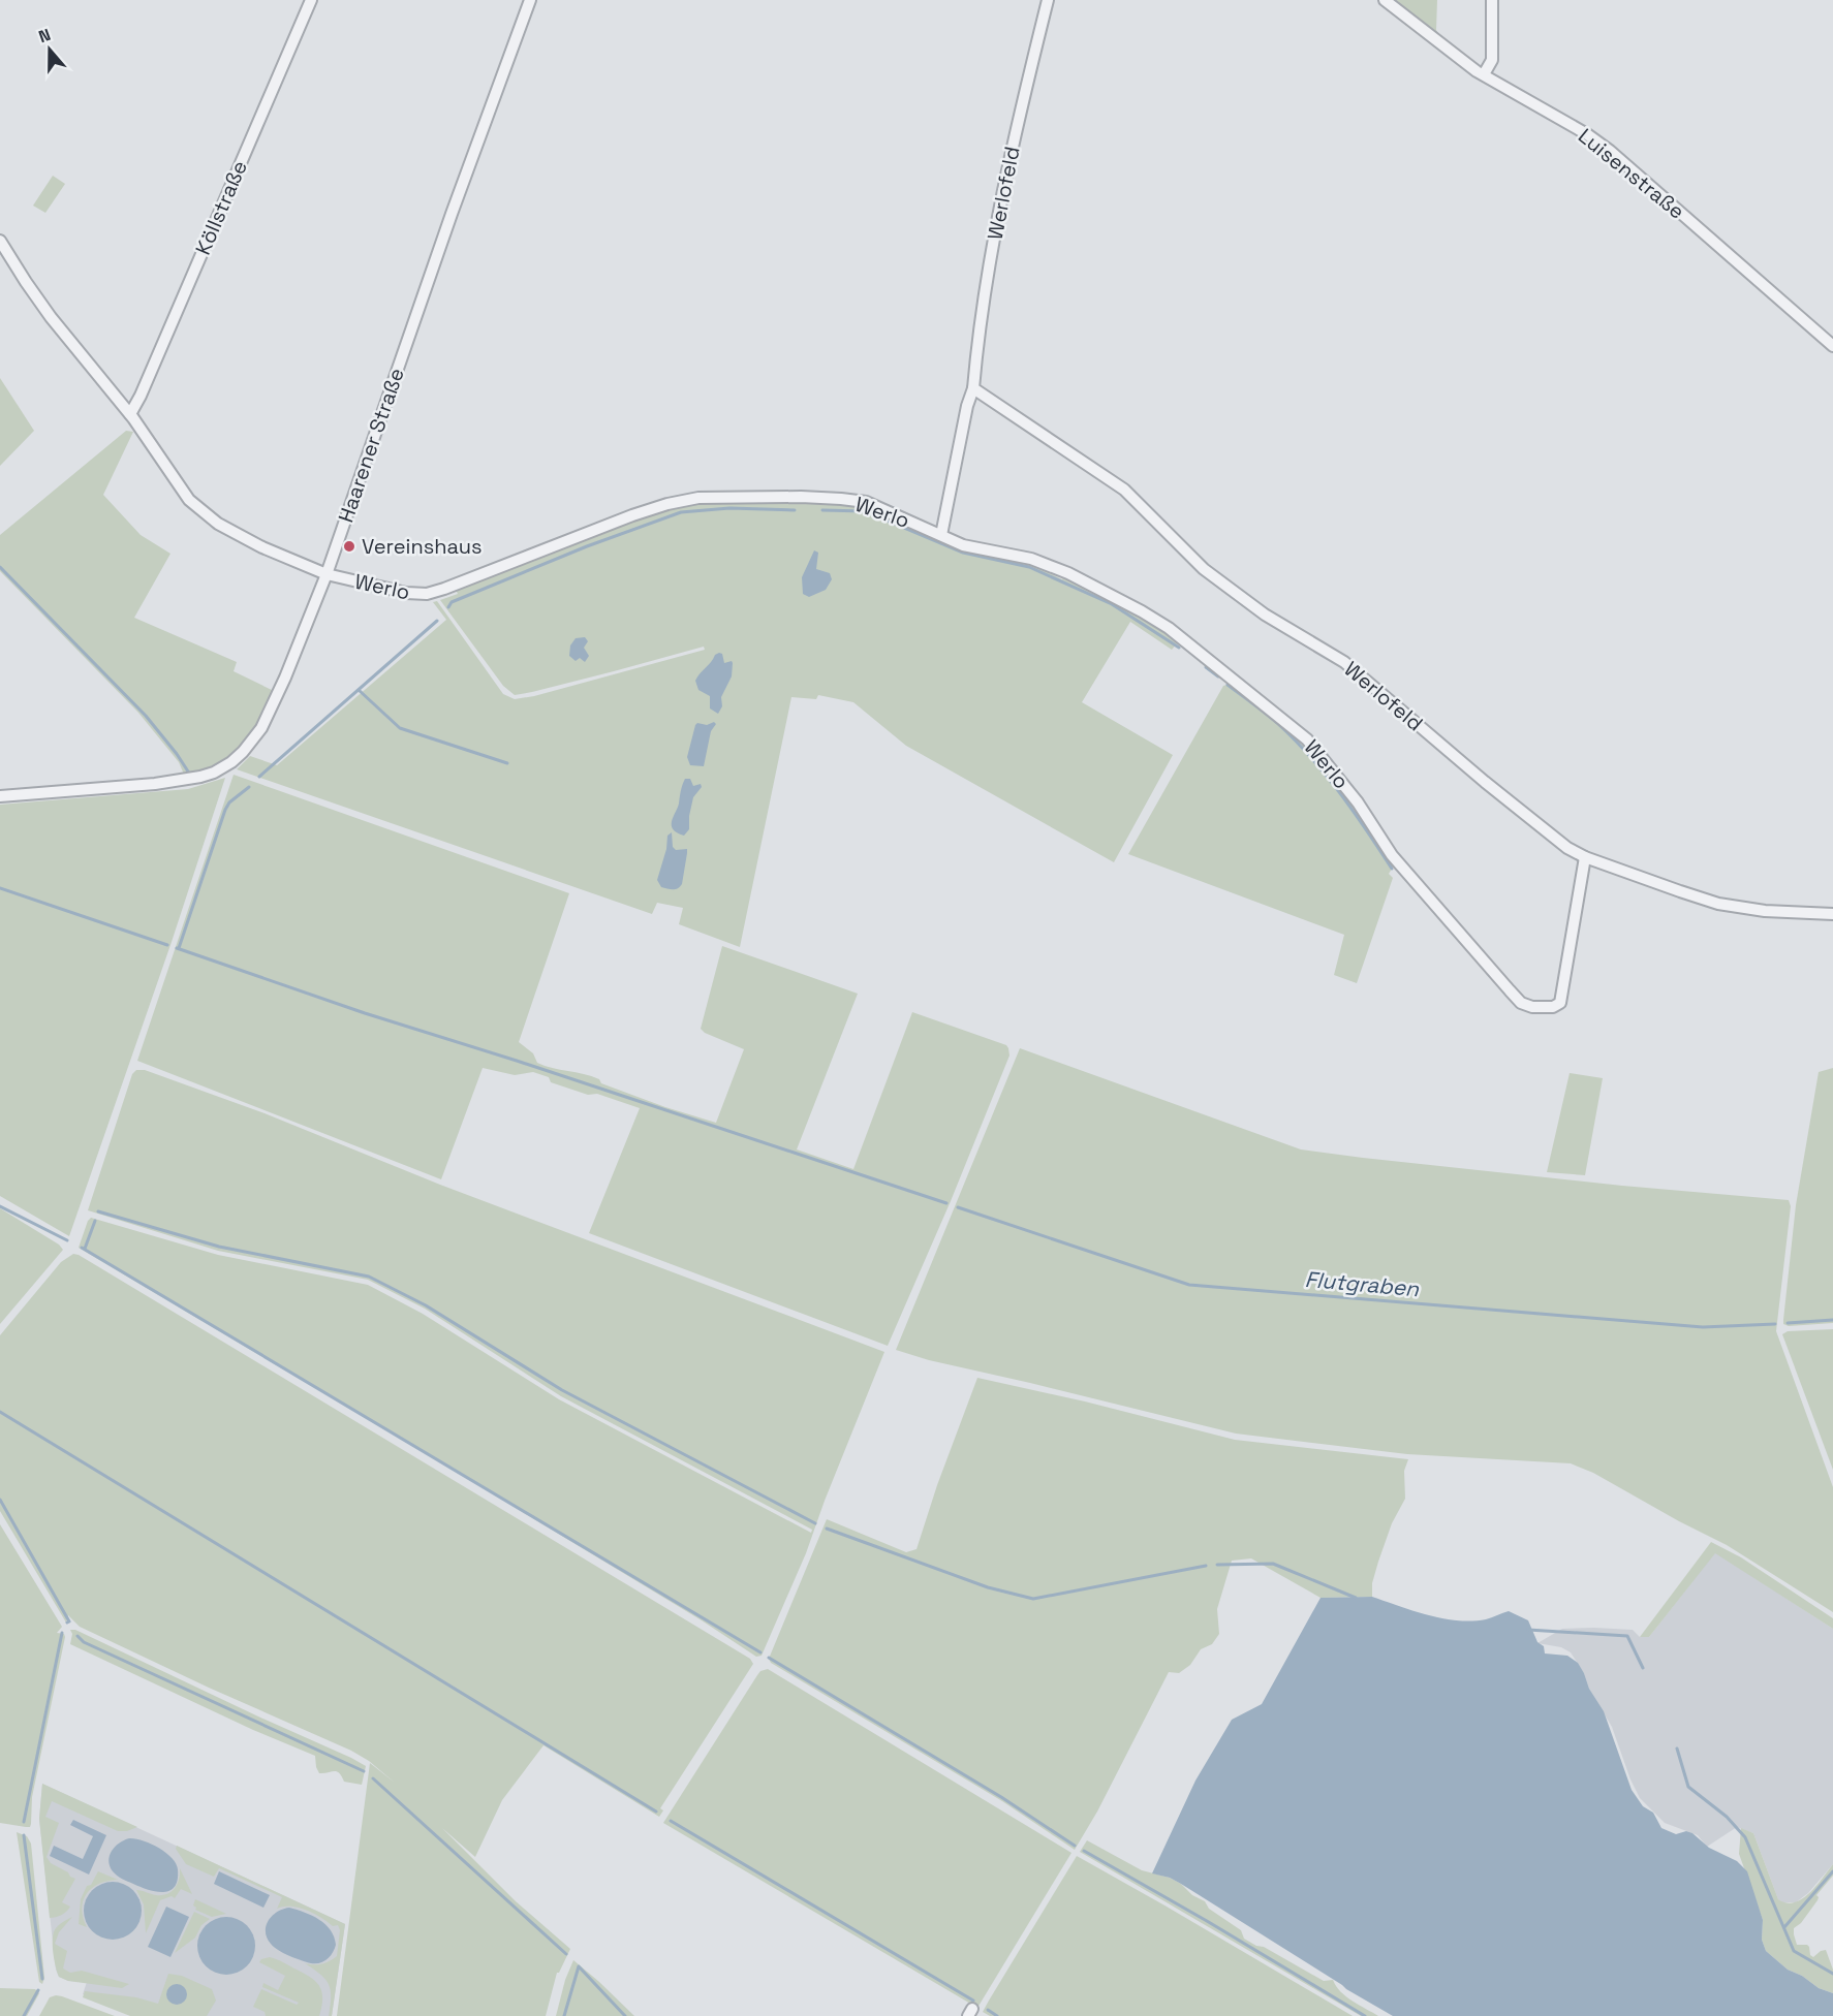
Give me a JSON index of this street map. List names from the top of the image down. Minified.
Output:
{"streets":{"street":["Luisenstraße","Werlofeld","Köllstraße","Haarener Straße","Werlo"]},"crossings":[["Werlofeld","Werlo"],["Köllstraße","Werlo"],["Haarener Straße","Werlo"]],"water":["Flutgraben"],"places":["Vereinshaus"],"north":"top"}
